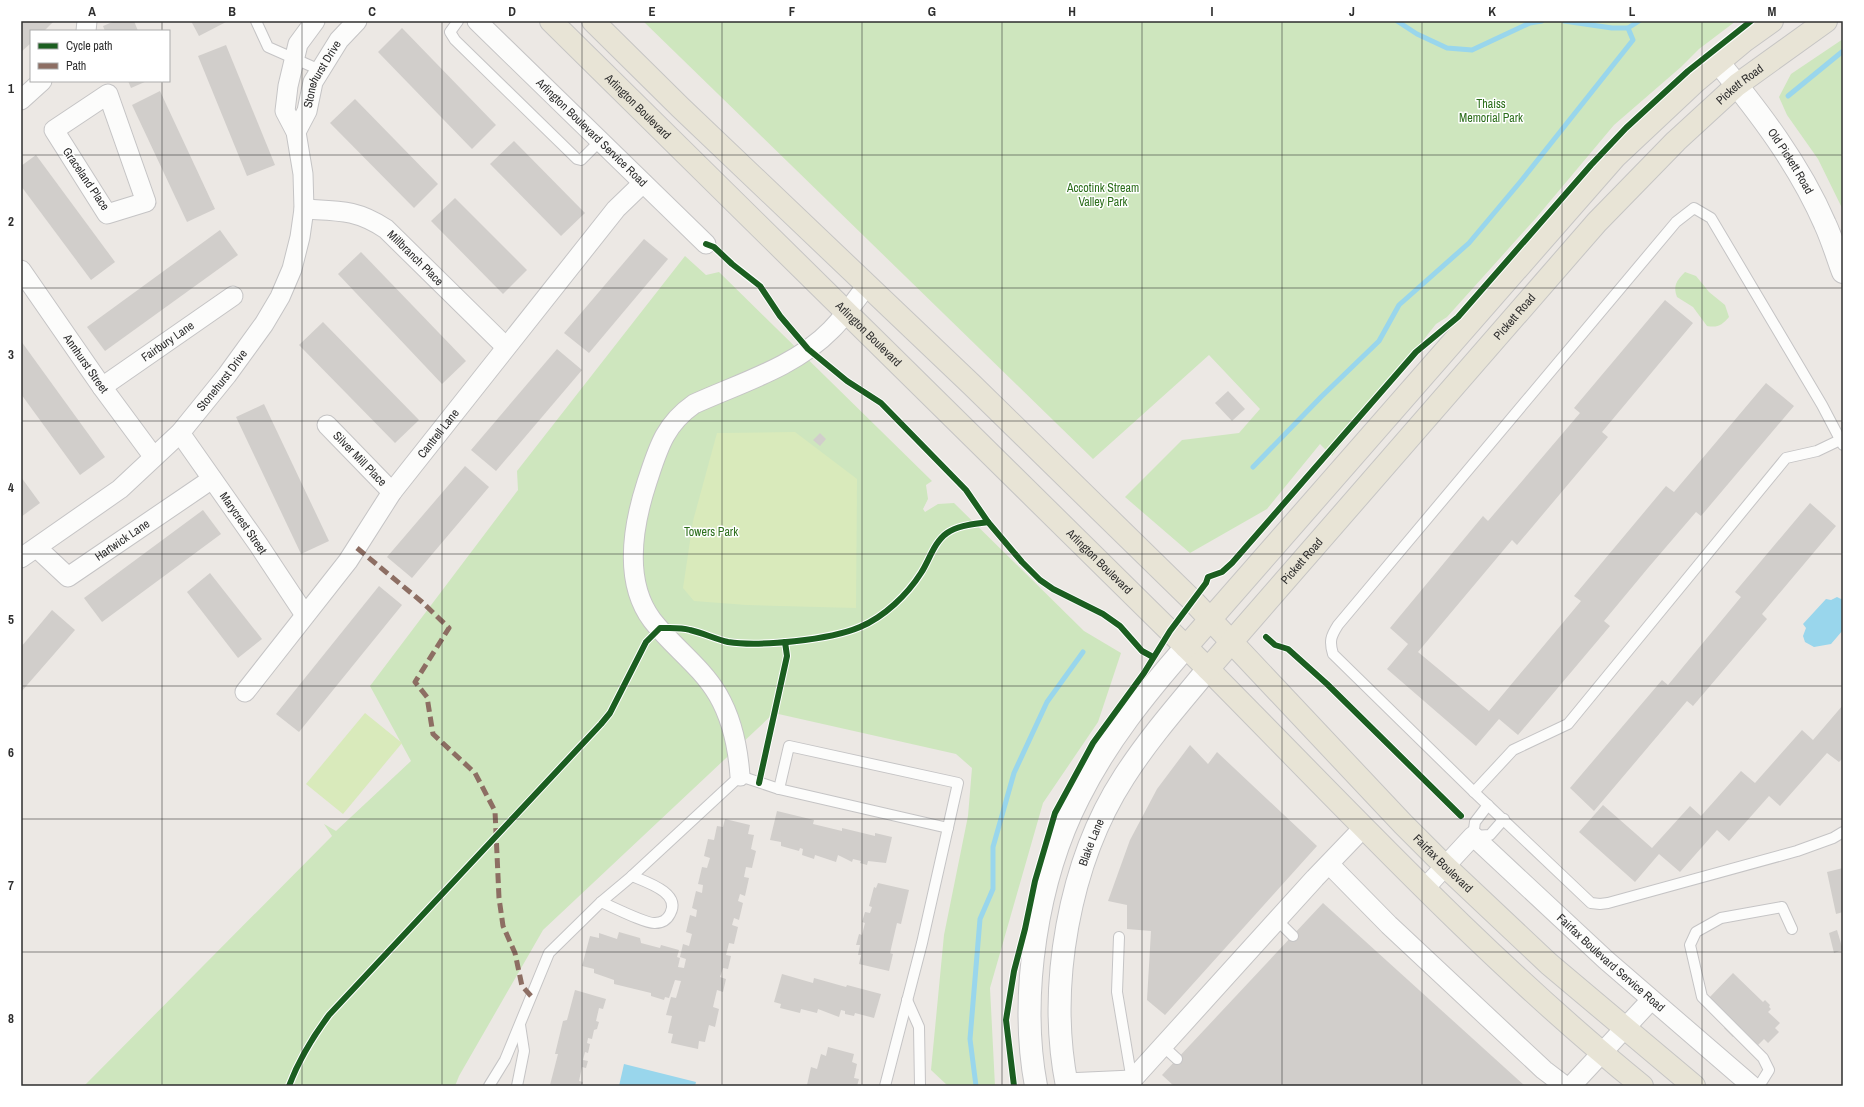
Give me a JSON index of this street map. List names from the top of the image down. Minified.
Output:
{"streets":{"main road":["Pickett Road","Arlington Boulevard","Old Pickett Road","Blake Lane","Fairfax Boulevard"],"street":["Stonehurst Drive","Arlington Boulevard Service Road","Graceland Place","Millbranch Place","Fairbury Lane","Annhurst Street","Cantrell Lane","Silver Mill Place","Marycrest Street","Hartwick Lane","Fairfax Boulevard Service Road"]},"crossings":[["Stonehurst Drive","Millbranch Place"],["Stonehurst Drive","Annhurst Street"],["Stonehurst Drive","Marycrest Street"],["Stonehurst Drive","Hartwick Lane"],["Pickett Road","Old Pickett Road"],["Pickett Road","Blake Lane"],["Pickett Road","Fairfax Boulevard"],["Arlington Boulevard Service Road","Cantrell Lane"],["Millbranch Place","Cantrell Lane"],["Fairbury Lane","Annhurst Street"],["Cantrell Lane","Silver Mill Place"],["Cantrell Lane","Marycrest Street"],["Marycrest Street","Hartwick Lane"],["Blake Lane","Fairfax Boulevard"]],"parks":["Thaiss Memorial Park","Accotink Stream Valley Park","Towers Park"],"legend":["Cycle path","Path"],"grid":{"columns":["A","B","C","D","E","F","G","H","I","J","K","L","M"],"rows":["1","2","3","4","5","6","7","8"]}}
